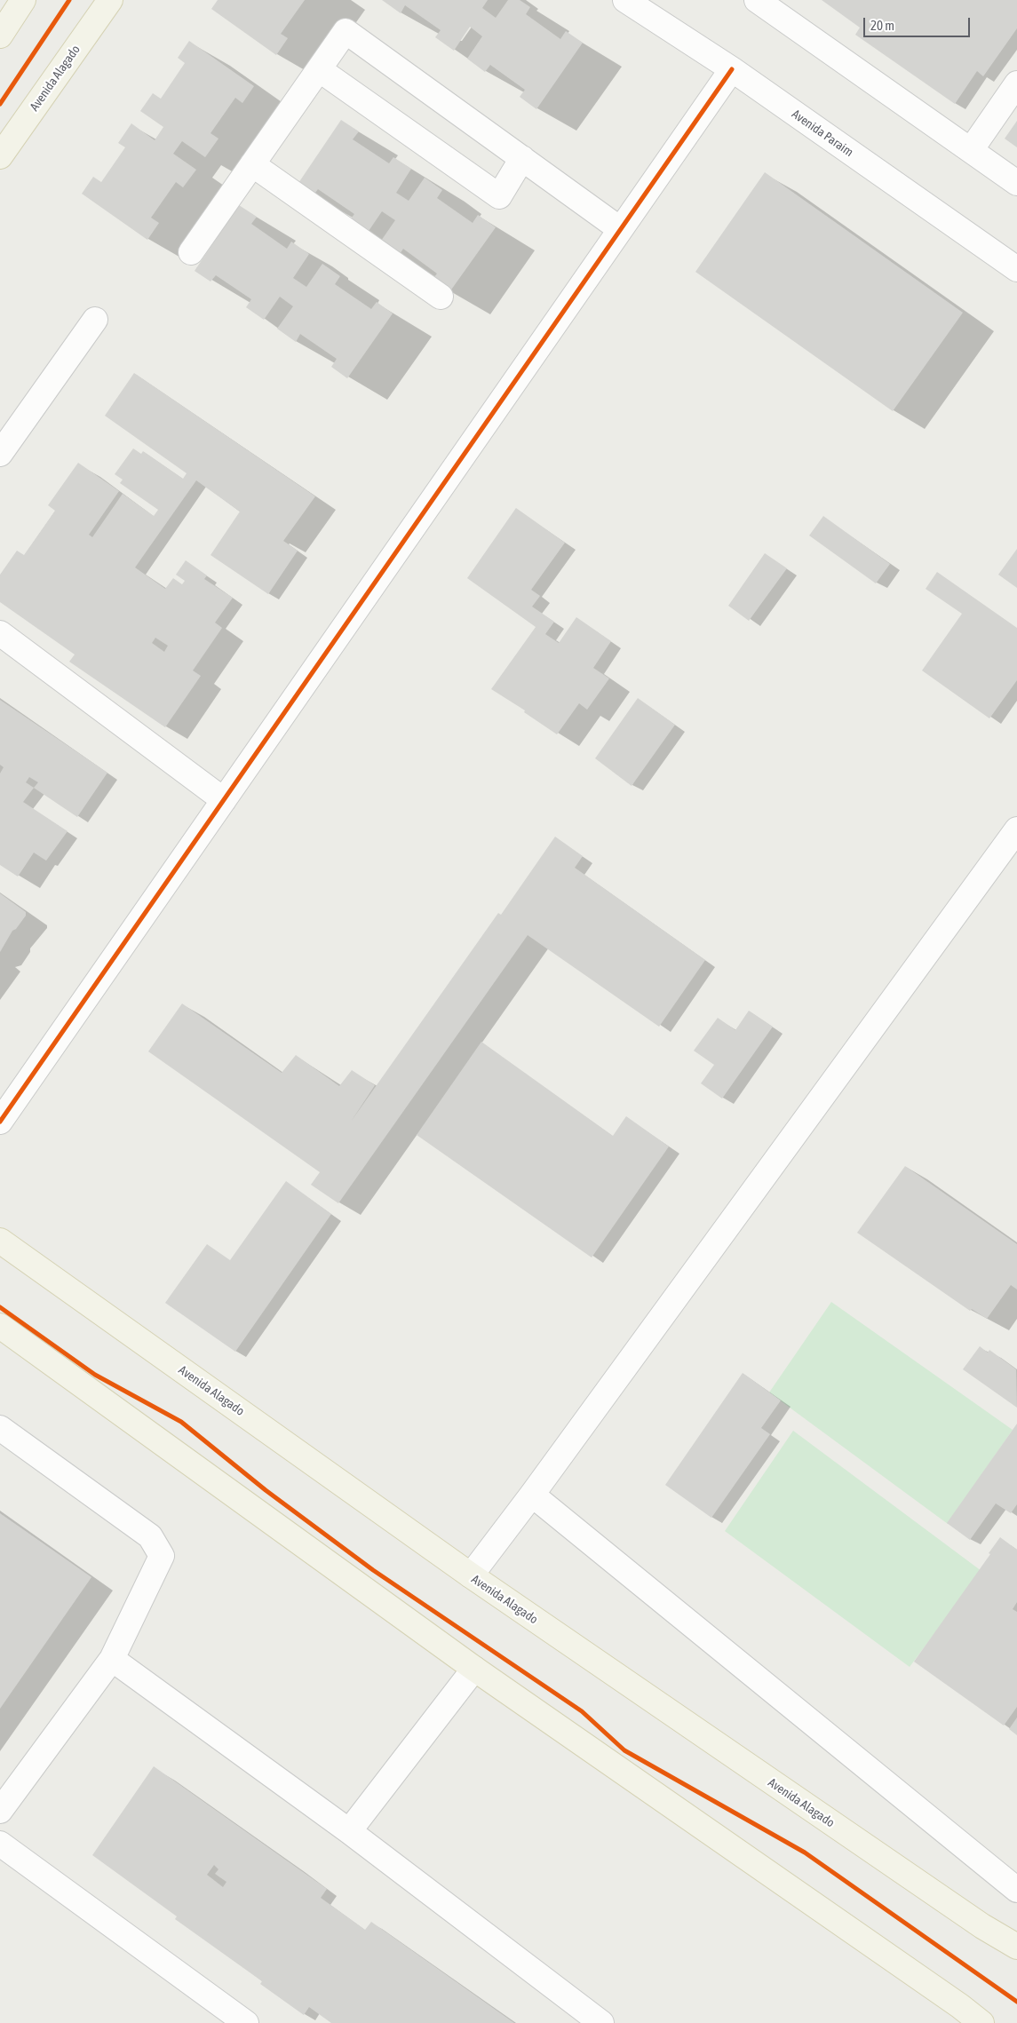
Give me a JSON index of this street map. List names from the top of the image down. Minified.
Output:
{"streets":{"main road":["Avenida Alagado"],"street":["Avenida Paraim"]},"scale_bar":"20 m"}
